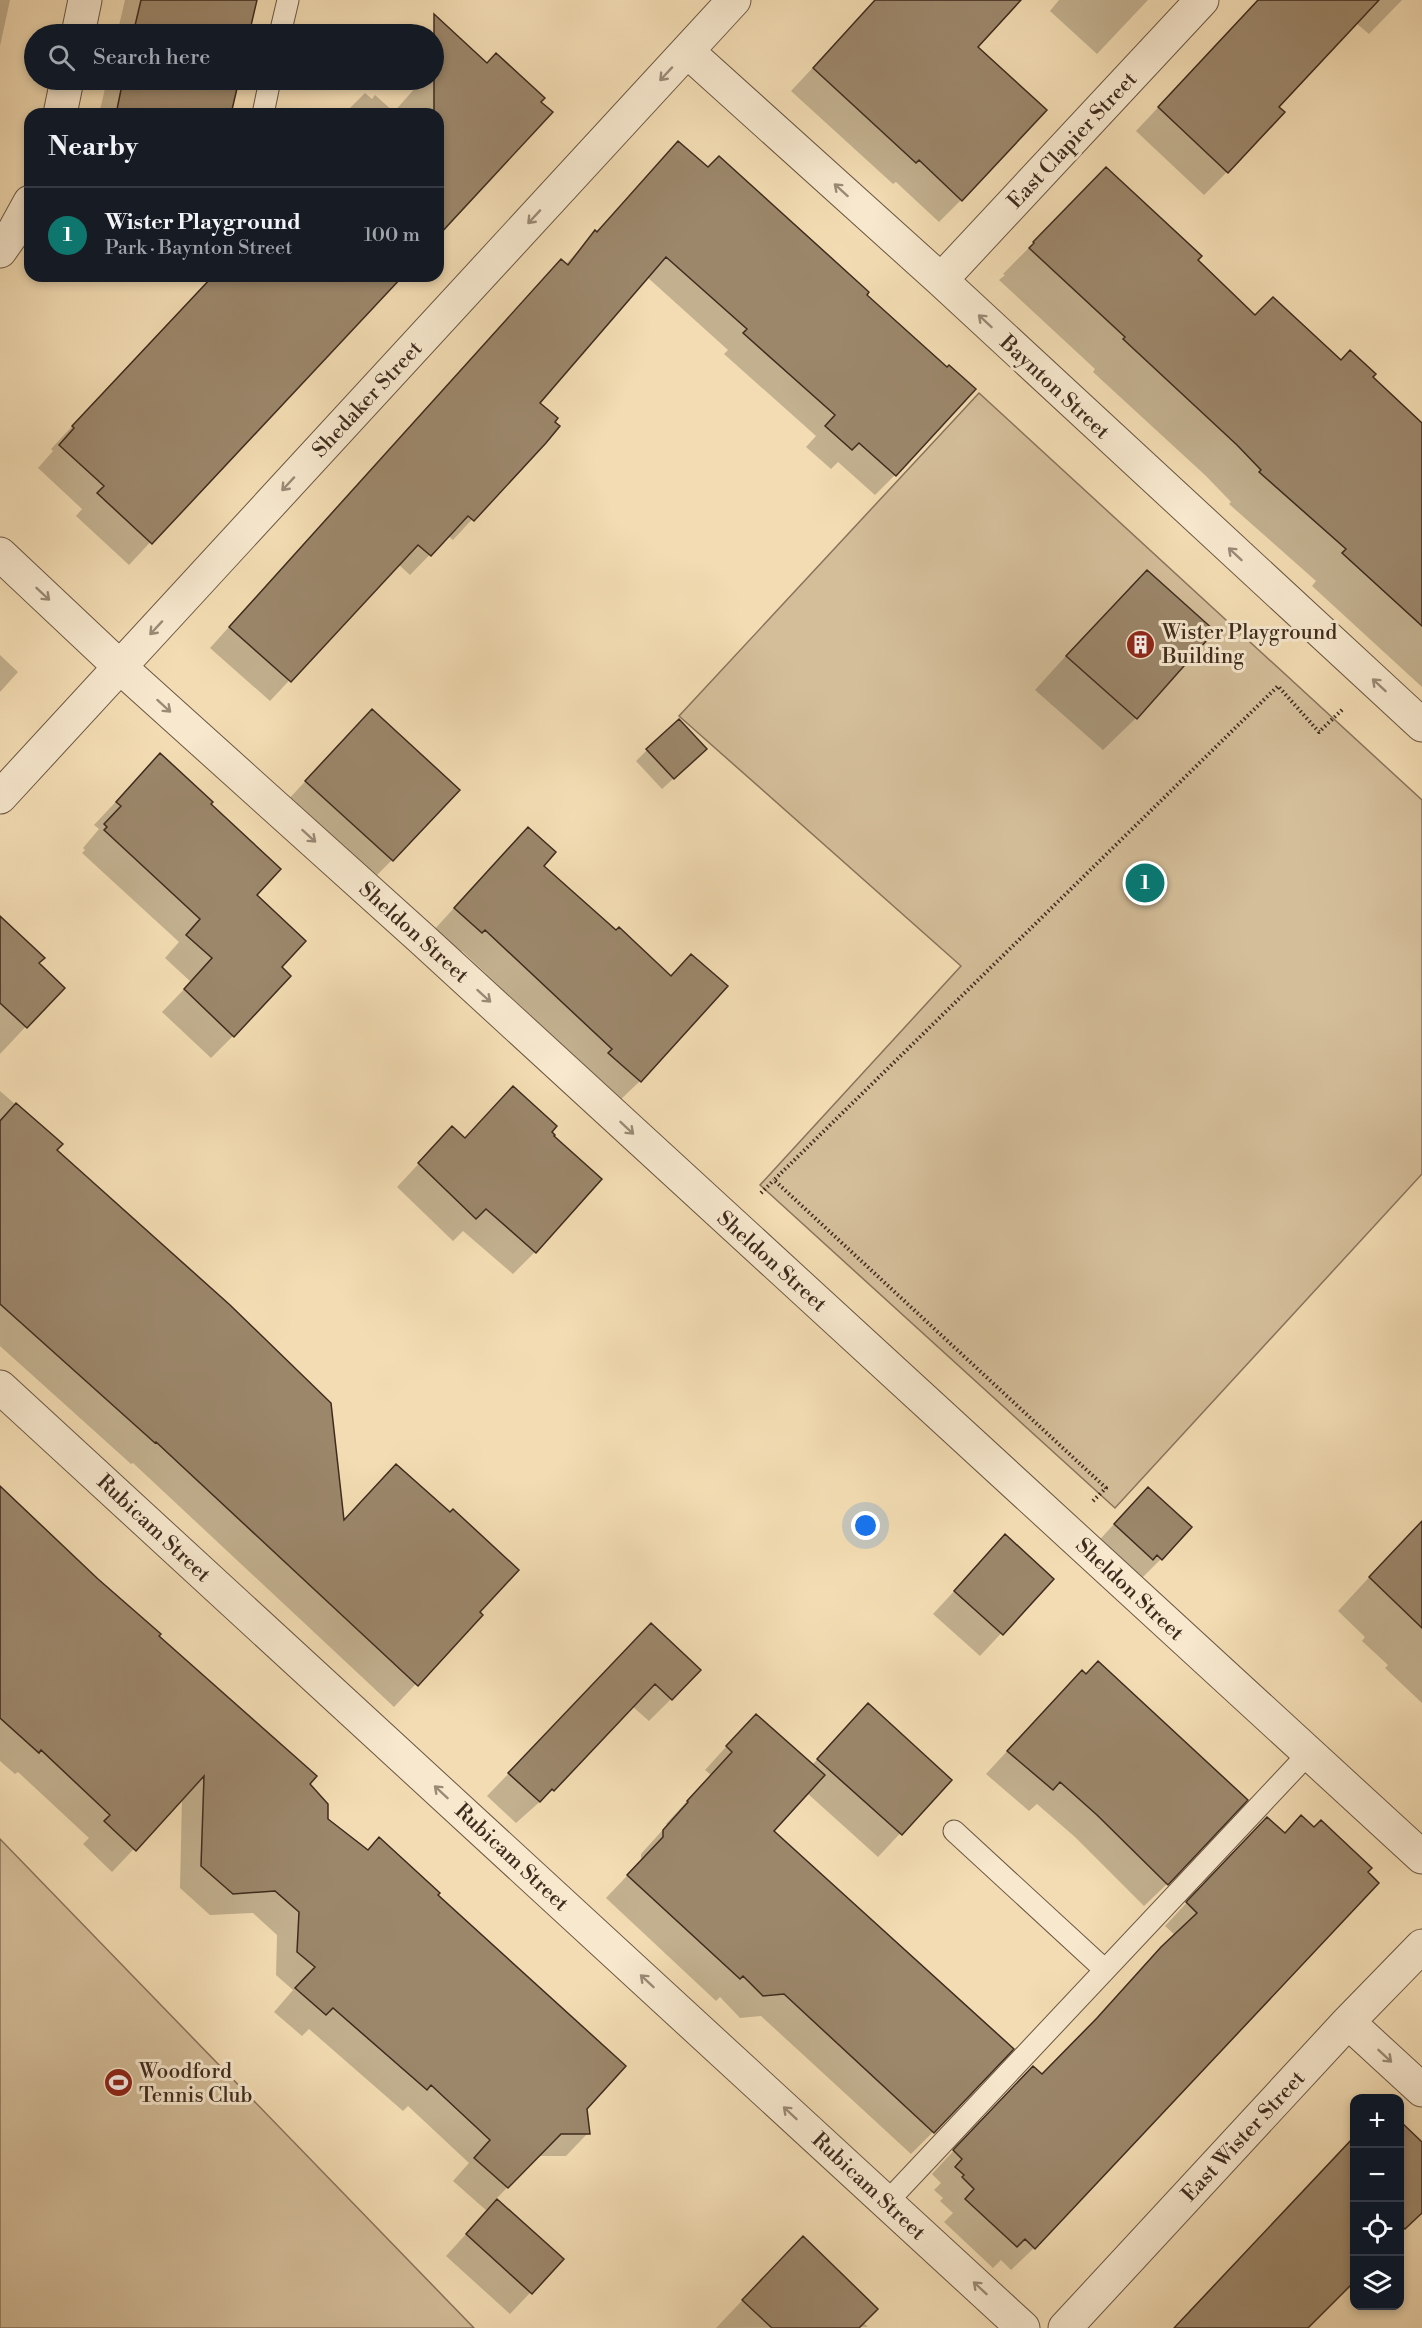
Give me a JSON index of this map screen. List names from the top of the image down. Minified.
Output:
{"streets":{"street":["East Clapier Street","Baynton Street","Shedaker Street","Sheldon Street","Rubicam Street","East Wister Street"]},"crossings":[["East Clapier Street","Baynton Street"],["Baynton Street","Shedaker Street"],["Shedaker Street","Sheldon Street"]],"one_way":["Baynton Street","Shedaker Street","Sheldon Street","Rubicam Street"],"places":{"building":["Wister Playground Building"],"sports":["Woodford Tennis Club"]},"page":{"search":"Search here","heading":"Nearby","list":[{"mark":"1","name":"Wister Playground","note":"Park · Baynton Street","value":"100 m"}],"pins":"1","map_buttons":["+","−"]}}
